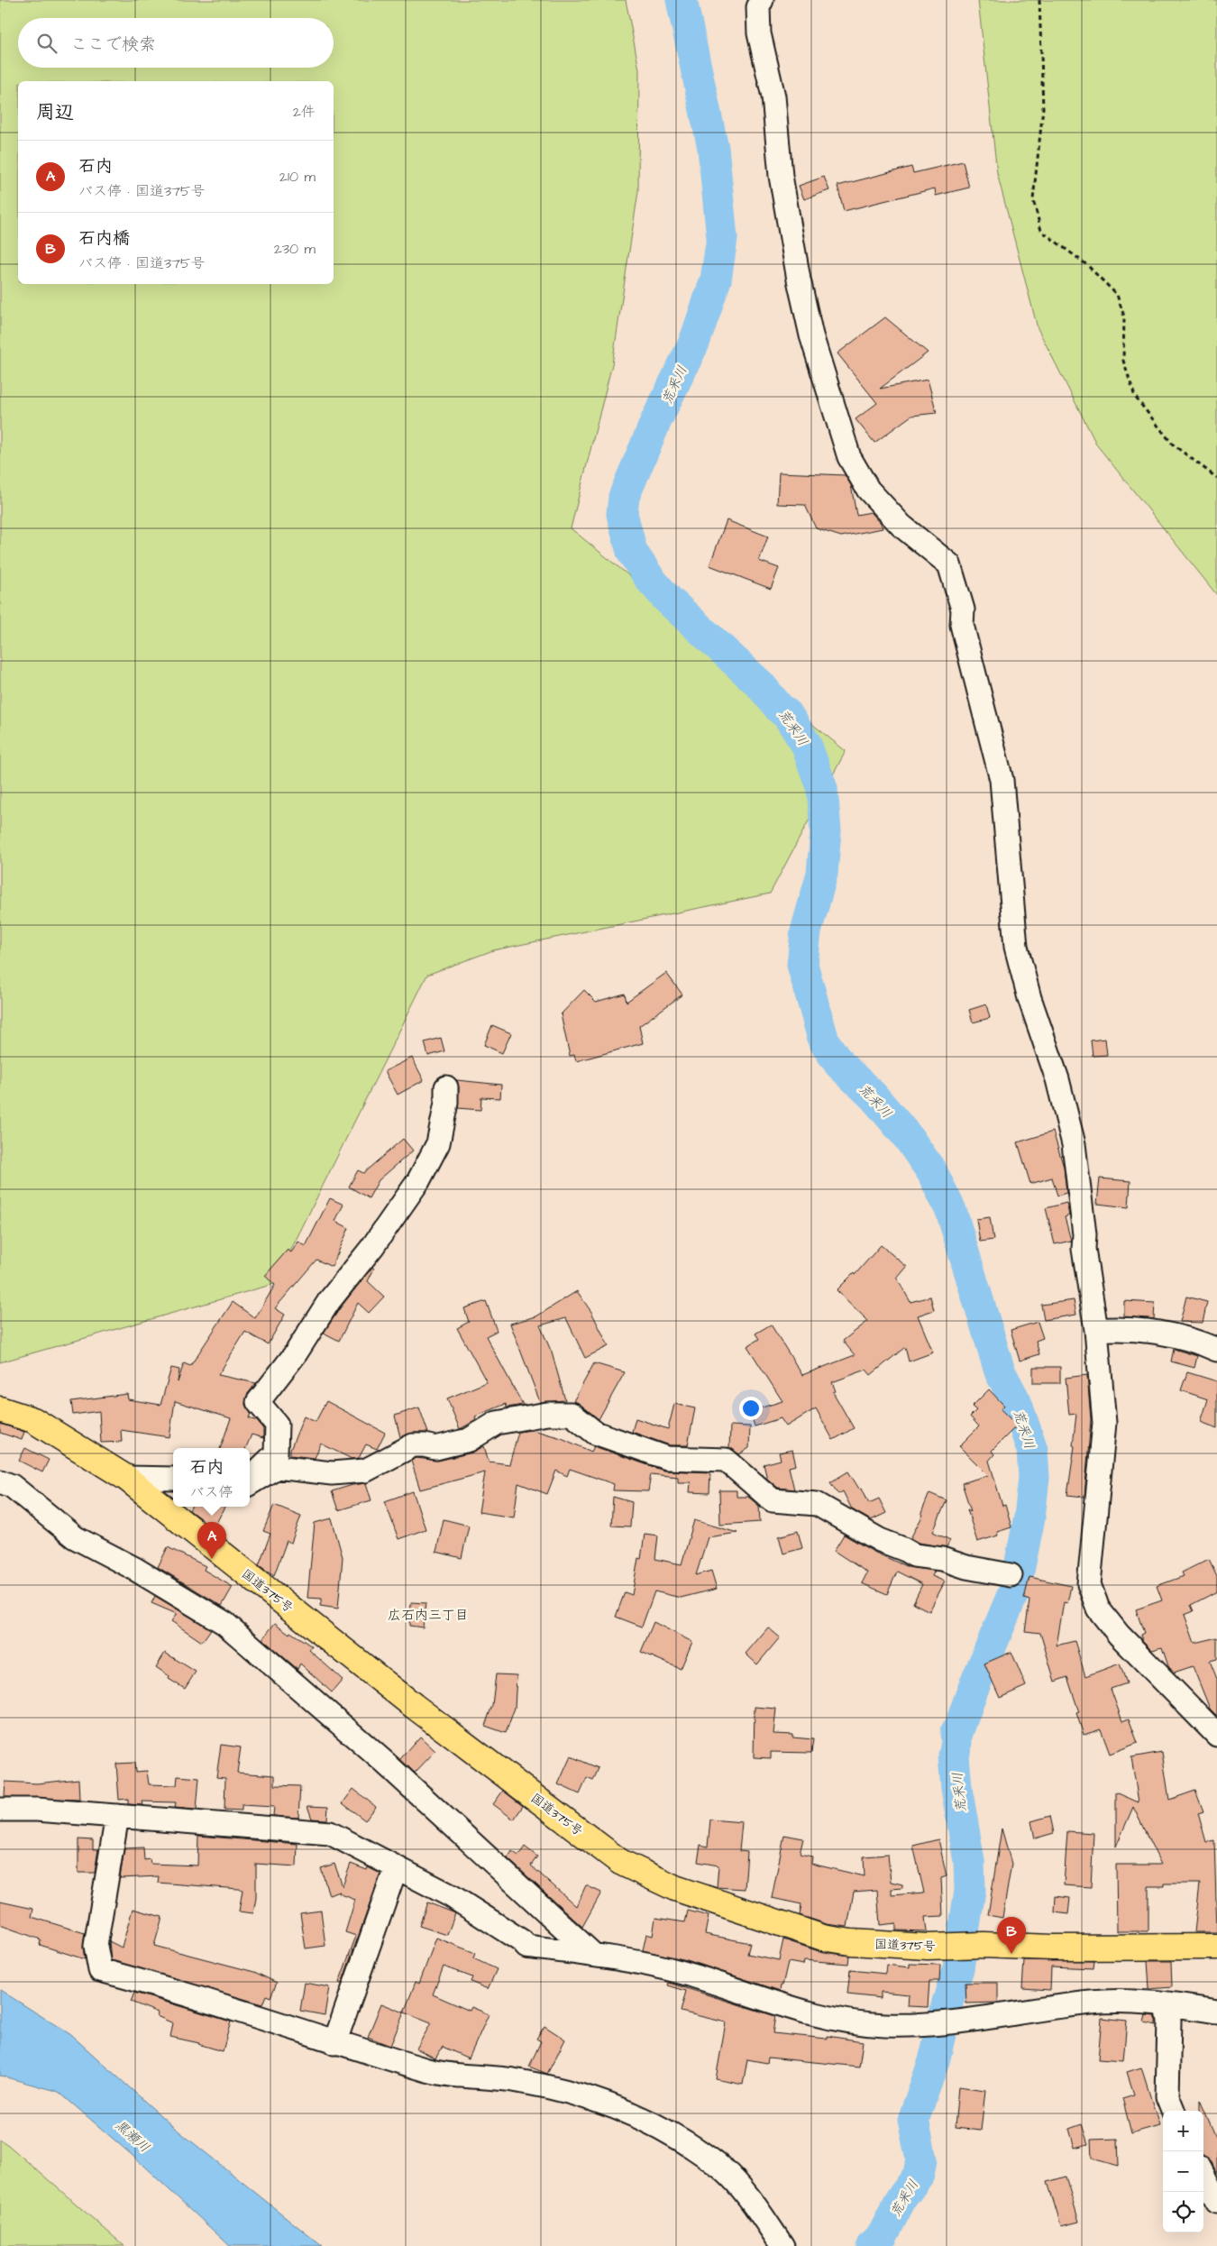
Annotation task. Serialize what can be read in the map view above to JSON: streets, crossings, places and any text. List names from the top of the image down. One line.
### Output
{"streets":{"highway":["国道375号"]},"districts":["広石内三丁目"],"water":["荒釆川","黒瀬川"],"page":{"search":"ここで検索","heading":["周辺","2件"],"list":[{"mark":"A","name":"石内","note":"バス停 · 国道375号","value":"210 m"},{"mark":"B","name":"石内橋","note":"バス停 · 国道375号","value":"230 m"}],"popup":["石内","バス停"],"pins":["A","B"],"map_buttons":["+","−"]}}
